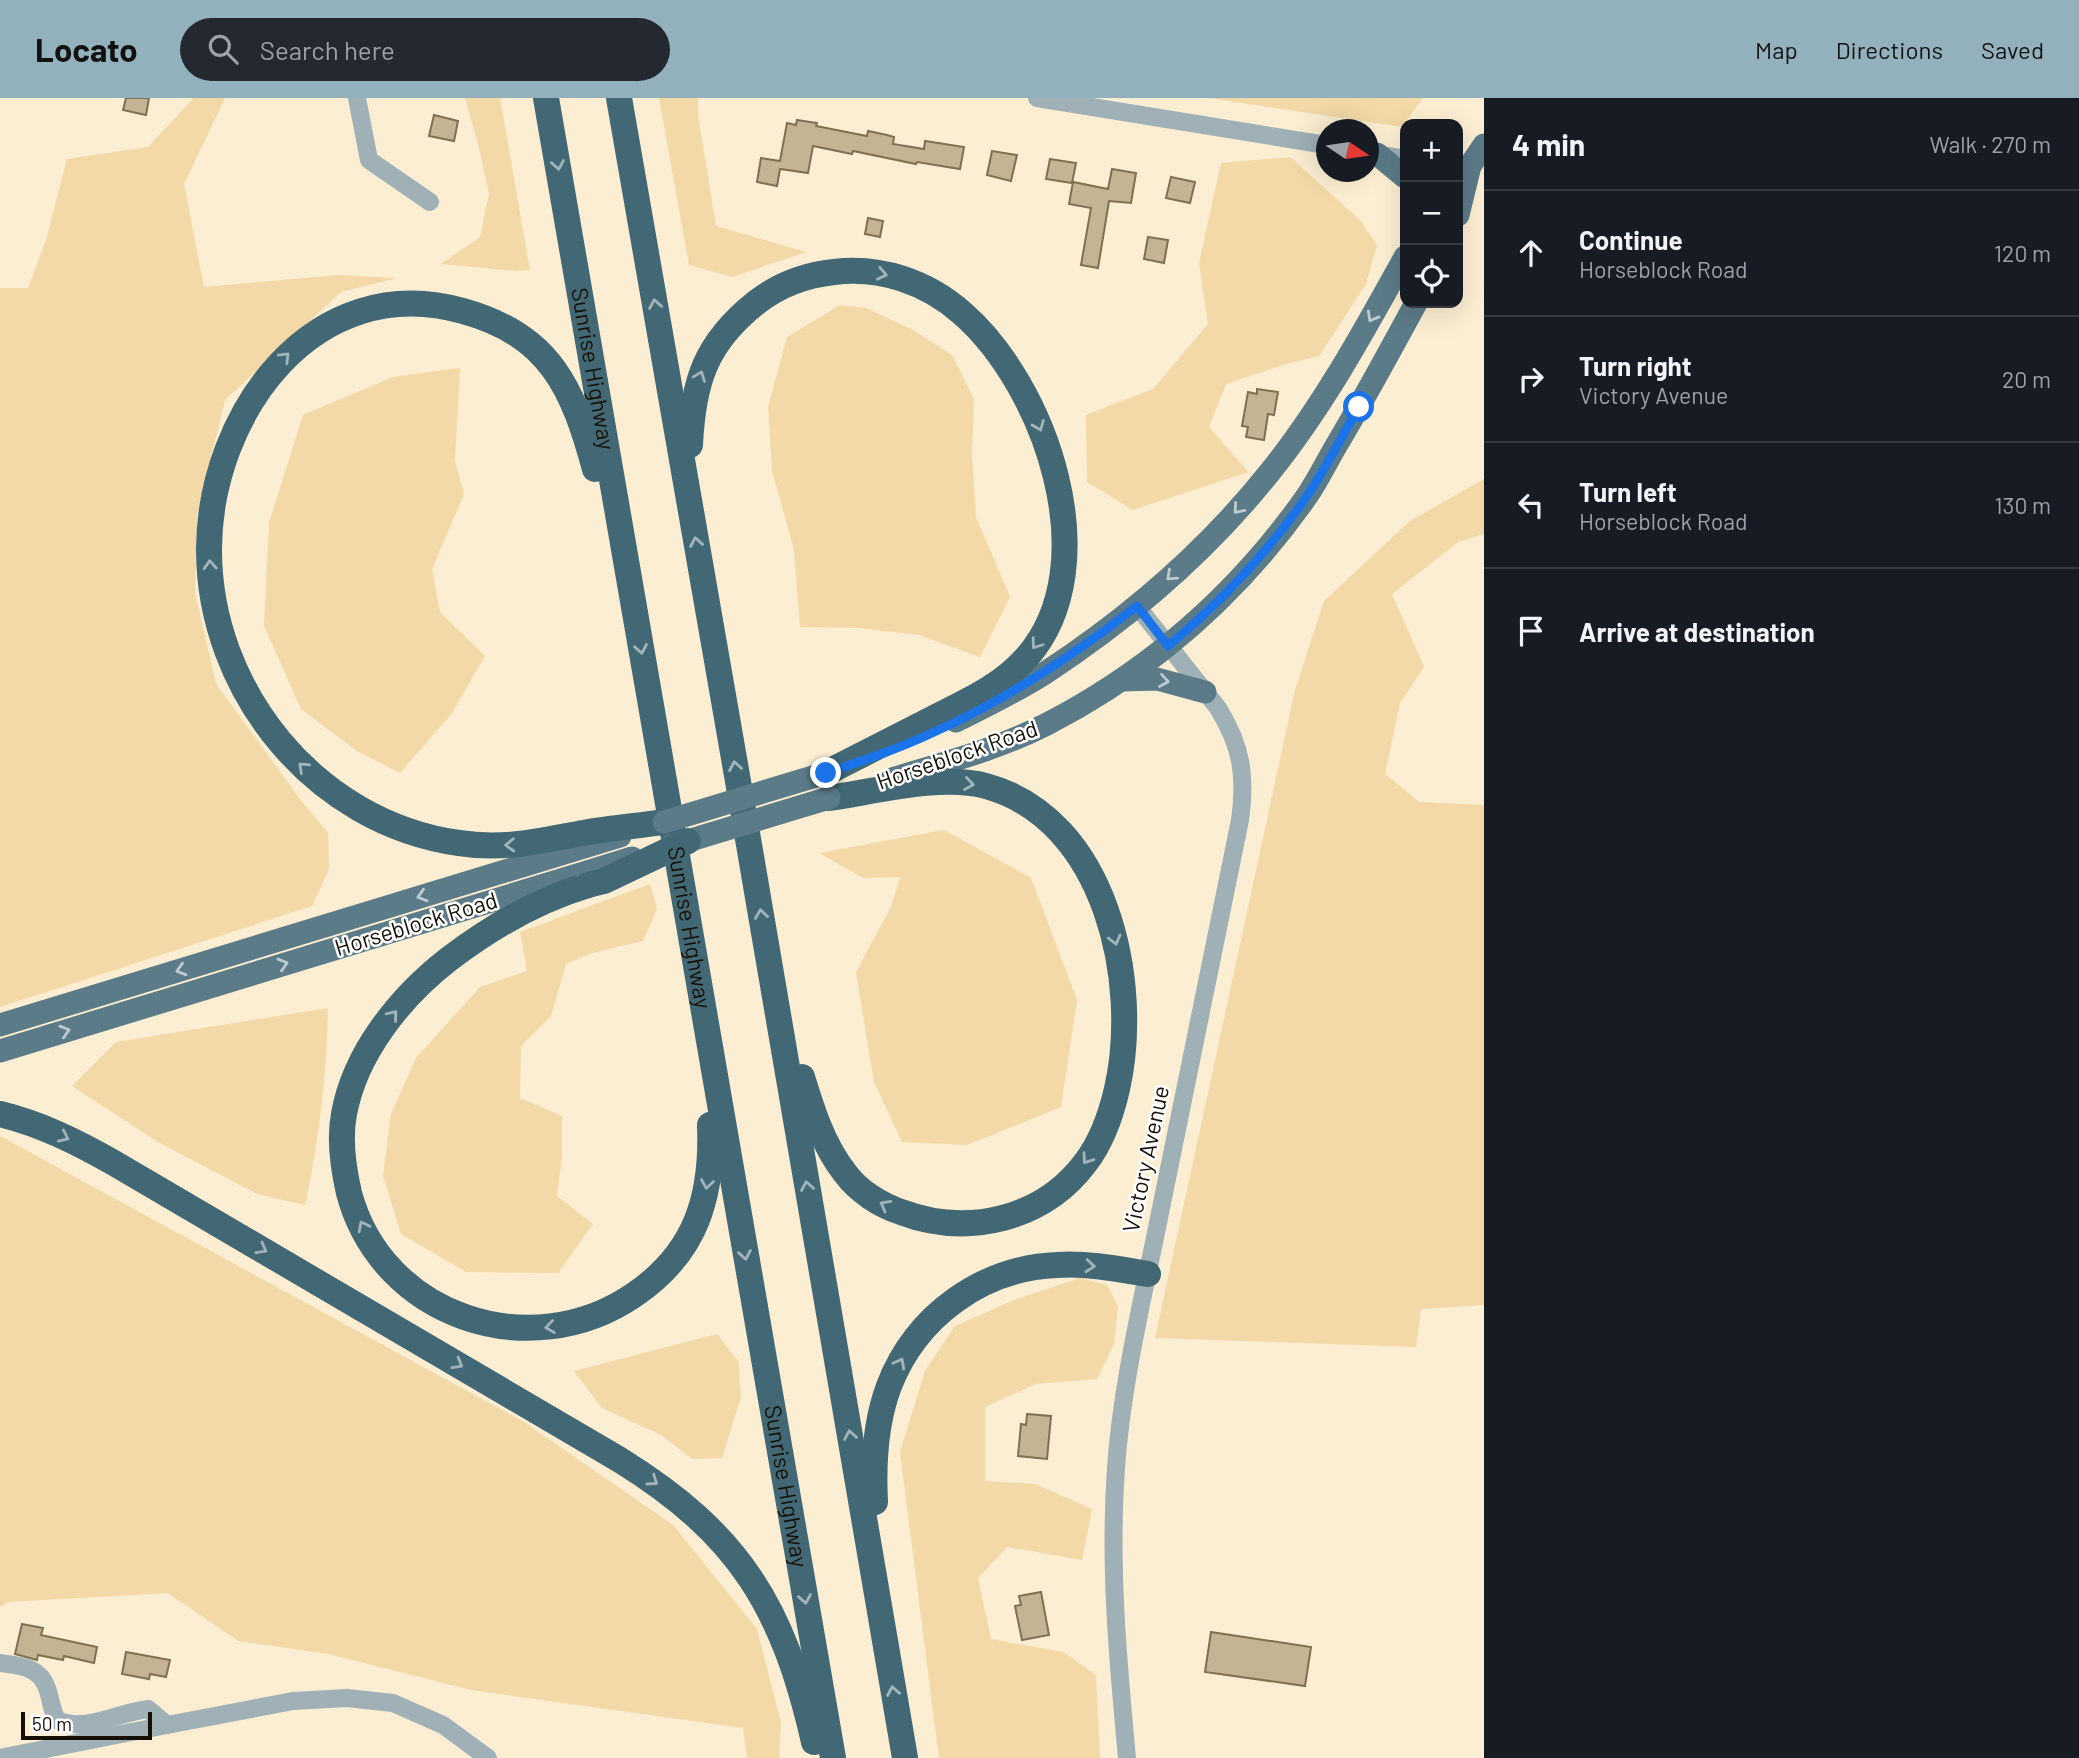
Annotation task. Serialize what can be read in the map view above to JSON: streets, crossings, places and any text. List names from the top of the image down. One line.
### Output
{"streets":{"highway":["Sunrise Highway"],"main road":["Horseblock Road"],"street":["Victory Avenue"]},"crossings":[["Horseblock Road","Victory Avenue"]],"scale_bar":"50 m","north":"right","page":{"header":"Locato","search":"Search here","nav":["Map","Directions","Saved"],"heading":["4 min","Walk · 270 m"],"map_buttons":["+","−"],"list":[["Continue","Horseblock Road","120 m"],["Turn right","Victory Avenue","20 m"],["Turn left","Horseblock Road","130 m"],"Arrive at destination"],"scale":"50 m"}}
